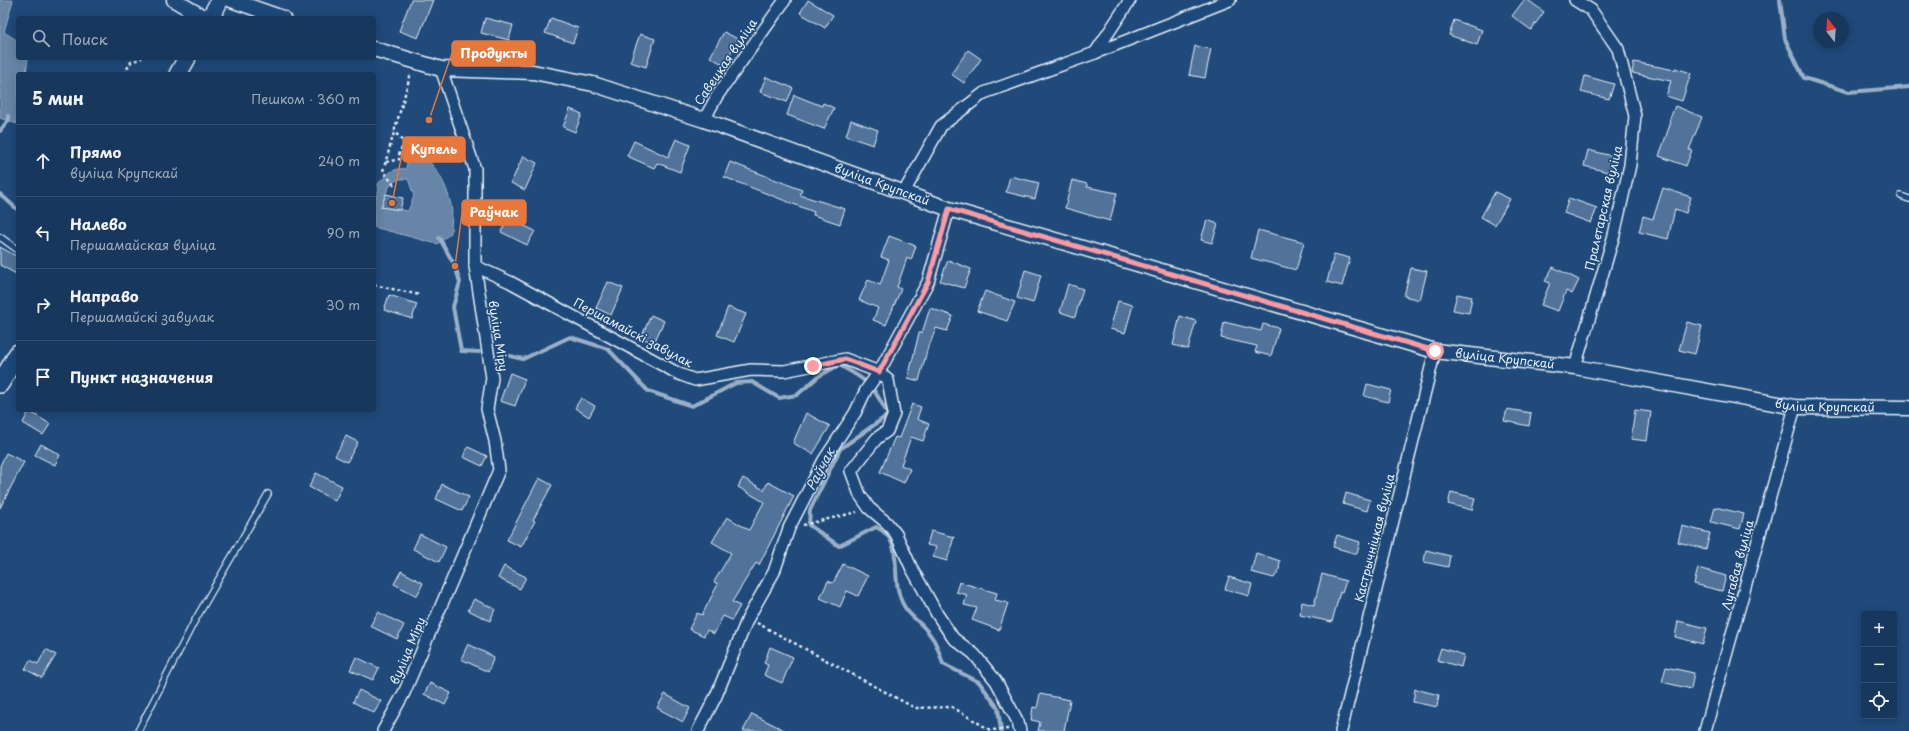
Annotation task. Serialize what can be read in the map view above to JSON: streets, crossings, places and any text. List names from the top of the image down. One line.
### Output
{"streets":{"street":["Савецкая вуліца","вуліца Крупскай","Пралетарская вуліца","Першамайскі завулак","вуліца Міру","Кастрычніцкая вуліца","Лугавая вуліца"]},"crossings":[["Савецкая вуліца","вуліца Крупскай"],["вуліца Крупскай","Пралетарская вуліца"],["вуліца Крупскай","вуліца Міру"],["вуліца Крупскай","Кастрычніцкая вуліца"],["вуліца Крупскай","Лугавая вуліца"],["Першамайскі завулак","вуліца Міру"]],"water":["Раўчак"],"places":["Продукты","Купель","Раўчак"],"north":"top","page":{"search":"Поиск","heading":["5 мин","Пешком · 360 m"],"list":[["Прямо","вуліца Крупскай","240 m"],["Налево","Першамайская вуліца","90 m"],["Направо","Першамайскі завулак","30 m"],"Пункт назначения"],"map_buttons":["+","−"]}}
